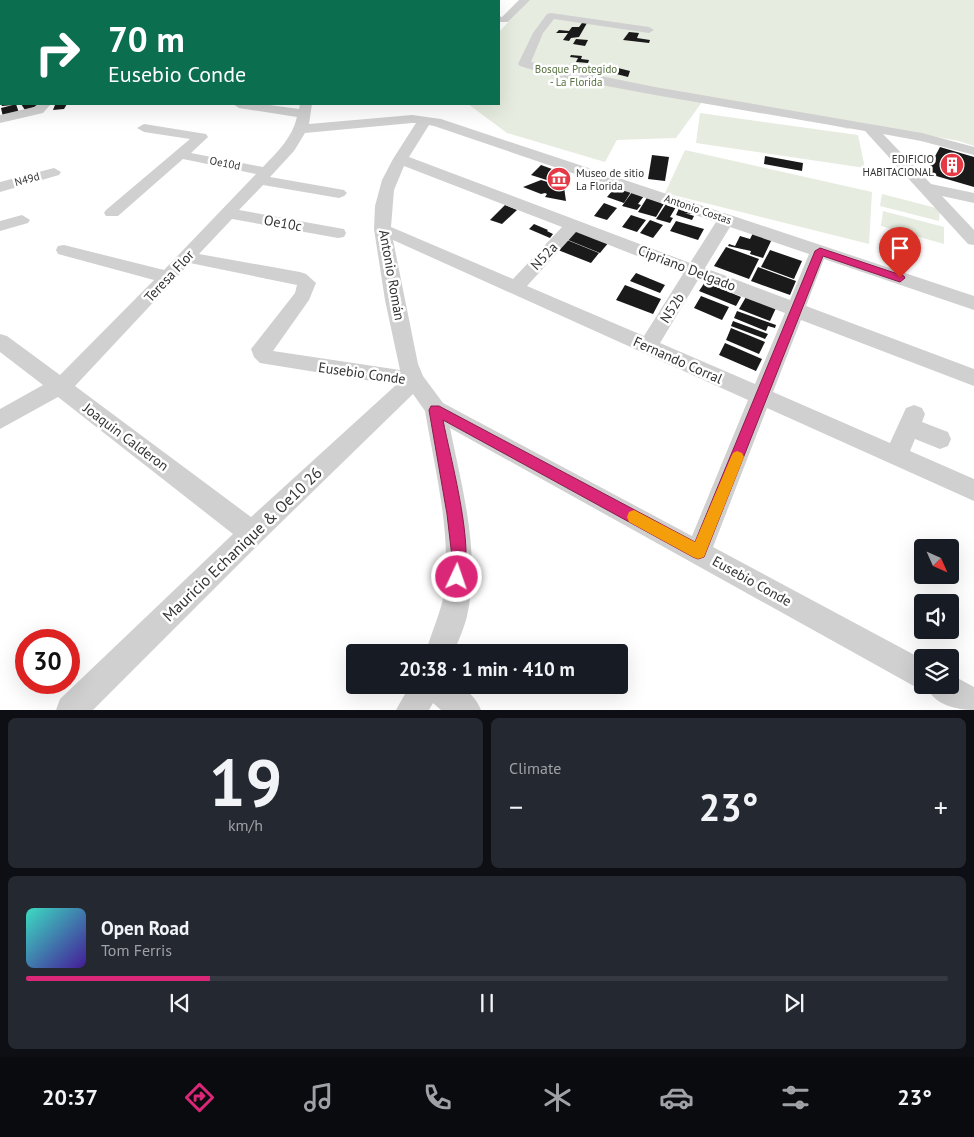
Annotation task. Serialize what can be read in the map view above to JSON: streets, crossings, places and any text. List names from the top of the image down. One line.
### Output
{"streets":{"street":["Oe10d","N49d","Antonio Costas","Oe10c","N52a","Cipriano Delgado","Antonio Román","Teresa Flor","N52b","Fernando Corral","Eusebio Conde","Joaquin Calderon","Mauricio Echanique & Oe10 26"]},"crossings":[["Oe10d","Teresa Flor"],["Antonio Costas","Antonio Román"],["Antonio Costas","Teresa Flor"],["Antonio Costas","N52b"],["Oe10c","Teresa Flor"],["N52a","Cipriano Delgado"],["N52a","Fernando Corral"],["Cipriano Delgado","Antonio Román"],["Cipriano Delgado","N52b"],["Antonio Román","Fernando Corral"],["Antonio Román","Eusebio Conde"],["Antonio Román","Mauricio Echanique & Oe10 26"],["Teresa Flor","Eusebio Conde"],["Teresa Flor","Joaquin Calderon"],["N52b","Fernando Corral"],["Eusebio Conde","Mauricio Echanique & Oe10 26"],["Joaquin Calderon","Mauricio Echanique & Oe10 26"]],"parks":["Bosque Protegido - La Florida"],"places":{"building":["EDIFICIO HABITACIONAL"],"museum":["Museo de sitio La Florida"]},"north":"bottom right","page":{"turn":["70 m","Eusebio Conde"],"limit":"30","trip":"20:38 · 1 min · 410 m","tile":[["19","km/h"],"Climate"],"heat":["−","23°","+"],"song":["Open Road","Tom Ferris"],"tabs":["20:37","23°"]}}
